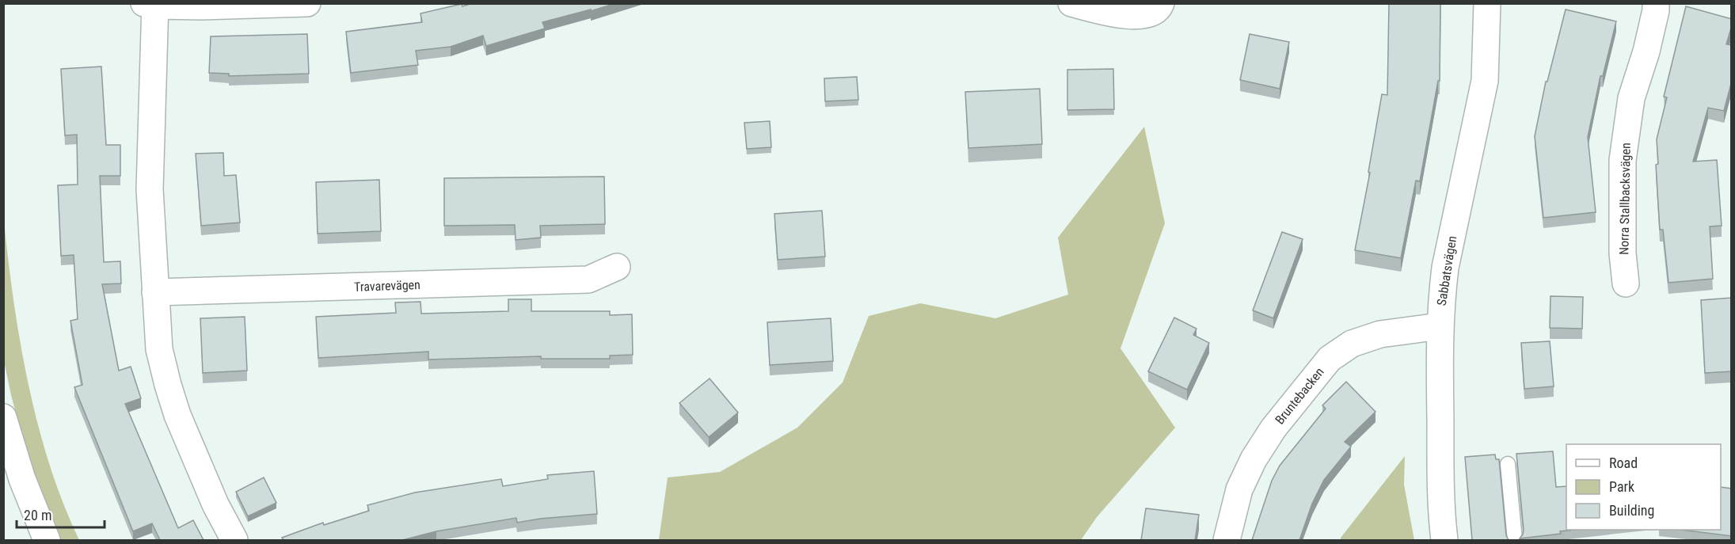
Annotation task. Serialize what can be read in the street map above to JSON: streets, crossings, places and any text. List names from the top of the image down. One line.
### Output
{"streets":{"street":["Norra Stallbacksvägen","Sabbatsvägen","Travarevägen","Bruntebacken"]},"crossings":[["Sabbatsvägen","Bruntebacken"]],"legend":["Road","Park","Building"],"scale_bar":"20 m"}
